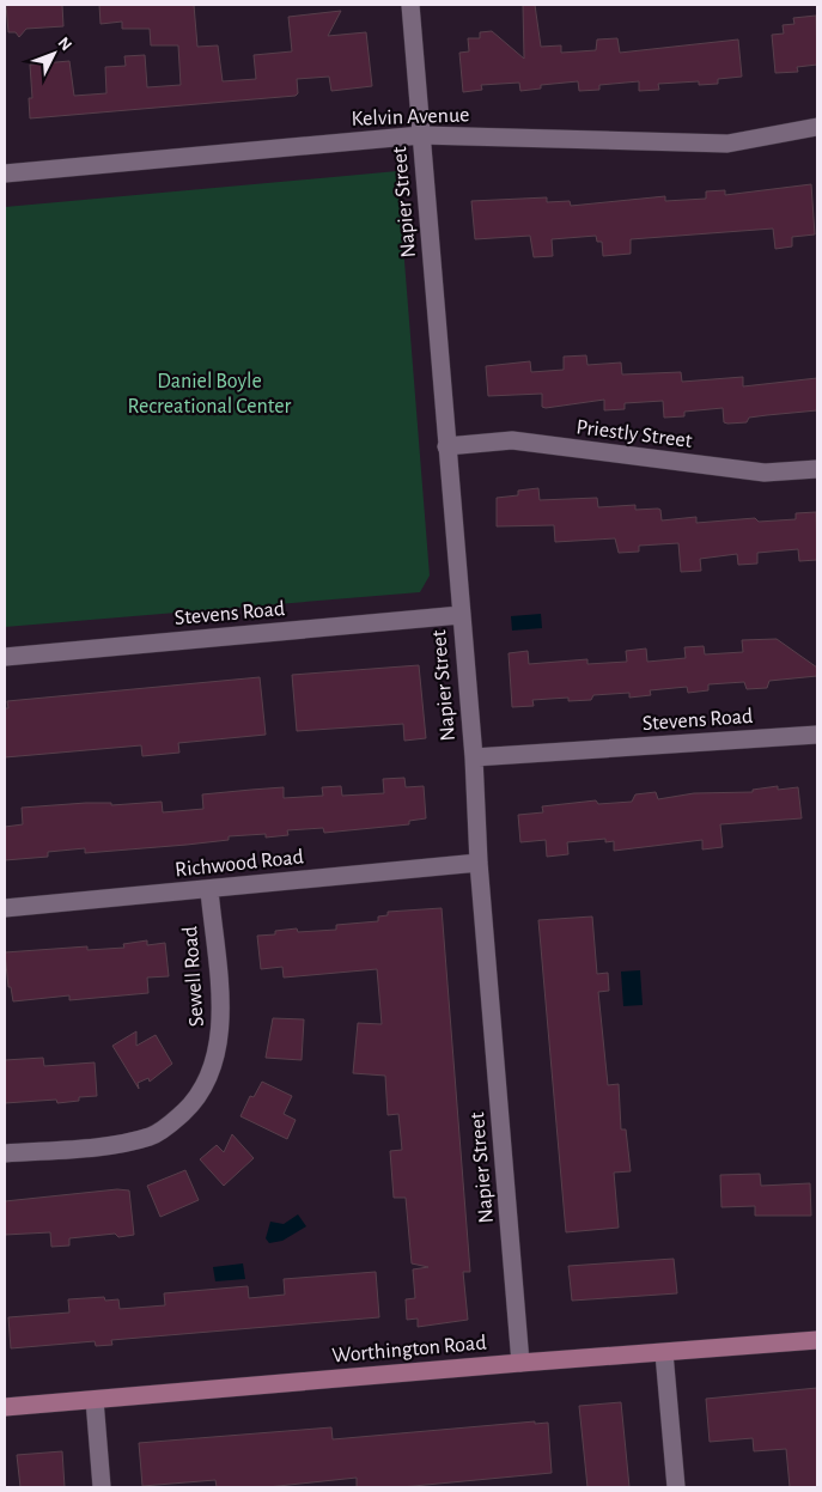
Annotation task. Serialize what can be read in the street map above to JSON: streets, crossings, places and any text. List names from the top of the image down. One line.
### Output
{"streets":{"street":["Kelvin Avenue","Napier Street","Priestly Street","Stevens Road","Richwood Road","Sewell Road","Worthington Road"]},"crossings":[["Kelvin Avenue","Napier Street"],["Napier Street","Priestly Street"],["Napier Street","Stevens Road"],["Napier Street","Richwood Road"],["Napier Street","Worthington Road"],["Richwood Road","Sewell Road"]],"parks":["Daniel Boyle Recreational Center"],"north":"top right"}
